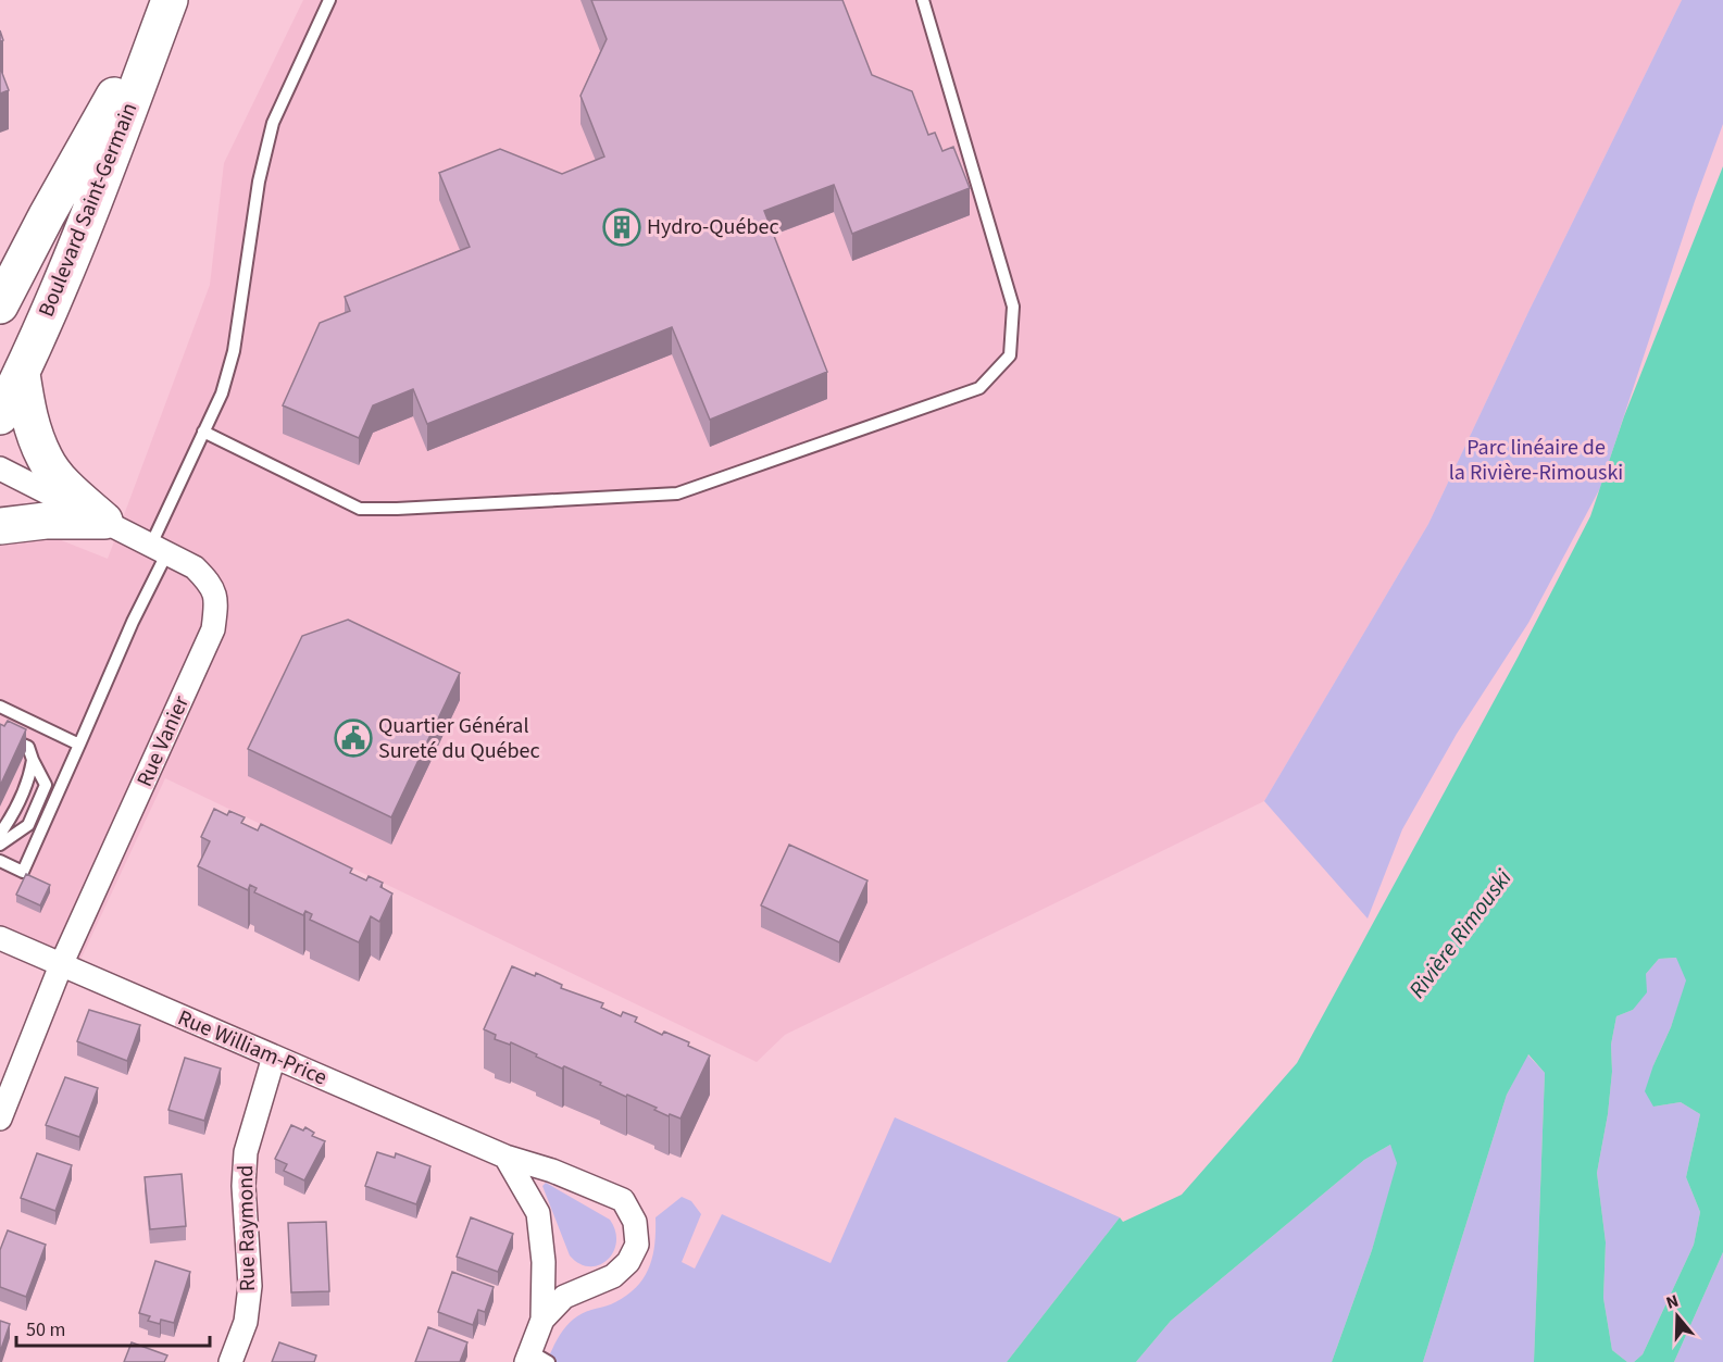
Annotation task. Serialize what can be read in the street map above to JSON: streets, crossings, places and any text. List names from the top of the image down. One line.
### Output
{"streets":{"main road":["Boulevard Saint-Germain"],"street":["Rue Vanier","Rue William-Price","Rue Raymond"]},"crossings":[["Rue Vanier","Rue William-Price"],["Rue William-Price","Rue Raymond"]],"water":["Rivière Rimouski"],"parks":["Parc linéaire de la Rivière-Rimouski"],"places":{"building":["Hydro-Québec"],"public building":["Quartier Général Sureté du Québec"]},"scale_bar":"50 m","north":"top"}
